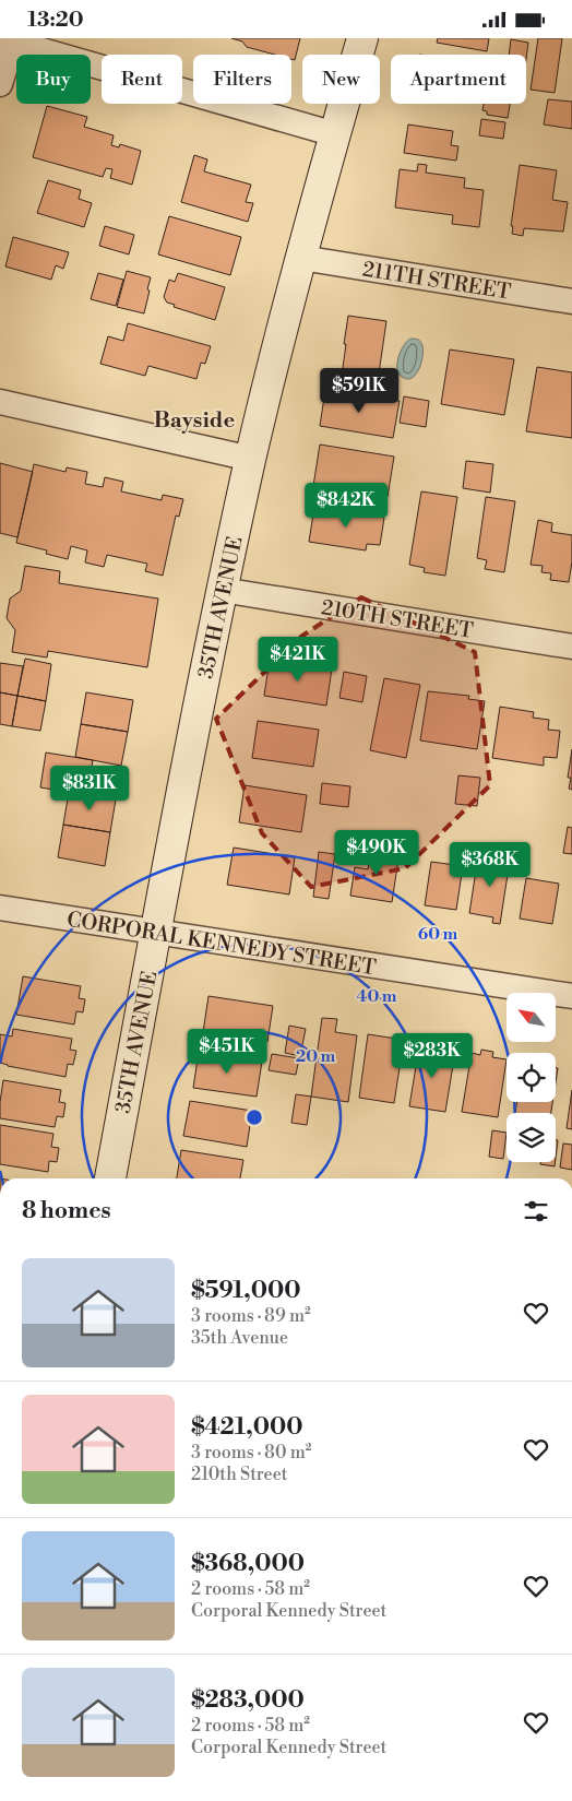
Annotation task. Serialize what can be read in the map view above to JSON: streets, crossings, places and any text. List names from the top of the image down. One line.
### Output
{"streets":{"street":["211TH STREET","35TH AVENUE","210TH STREET","CORPORAL KENNEDY STREET"]},"crossings":[["211TH STREET","35TH AVENUE"],["35TH AVENUE","210TH STREET"],["35TH AVENUE","CORPORAL KENNEDY STREET"]],"districts":["Bayside"],"north":"top left","page":{"status":"13:20","chip":["Buy","Rent","Filters","New","Apartment"],"price":["$591K","$842K","$421K","$831K","$490K","$368K","$451K","$283K"],"heading":"8 homes","list":[{"name":"$591,000","note":"3 rooms · 89 m² · 35th Avenue"},{"name":"$421,000","note":"3 rooms · 80 m² · 210th Street"},{"name":"$368,000","note":"2 rooms · 58 m² · Corporal Kennedy Street"},{"name":"$283,000","note":"2 rooms · 58 m² · Corporal Kennedy Street"}]},"rings":["60 m","40 m","20 m"]}
